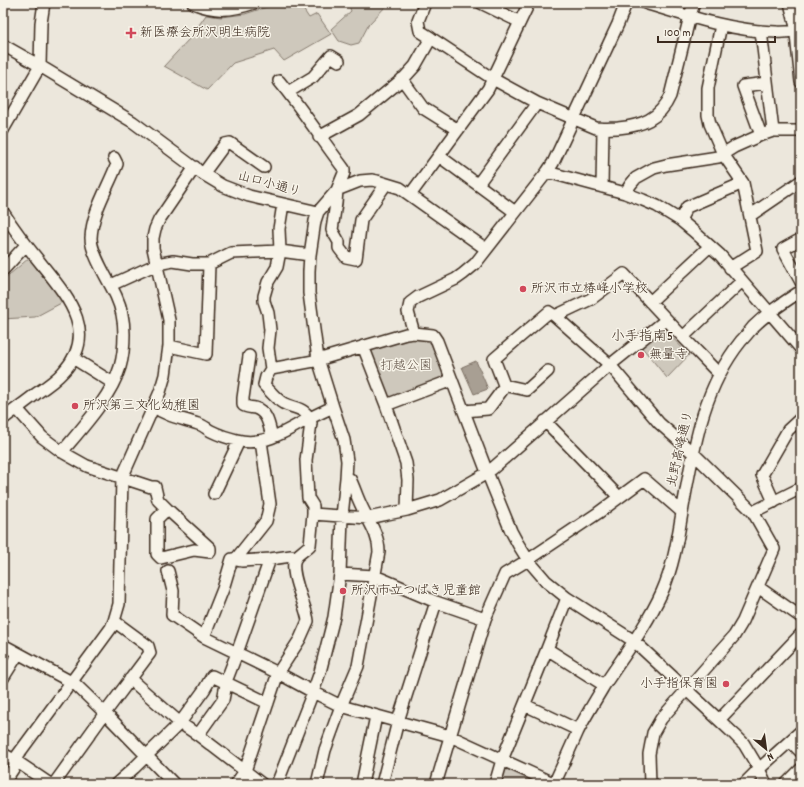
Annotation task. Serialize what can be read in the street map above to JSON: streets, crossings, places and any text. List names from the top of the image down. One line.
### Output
{"streets":{"street":["山口小通り","北野高峰通り"]},"districts":["小手指南5"],"parks":["打越公園"],"places":{"health":["新医療会所沢明生病院"],"other":["所沢市立椿峰小学校","無量寺","所沢第三文化幼稚園","所沢市立つばき児童館","小手指保育園"]},"scale_bar":"100 m","north":"bottom right"}
